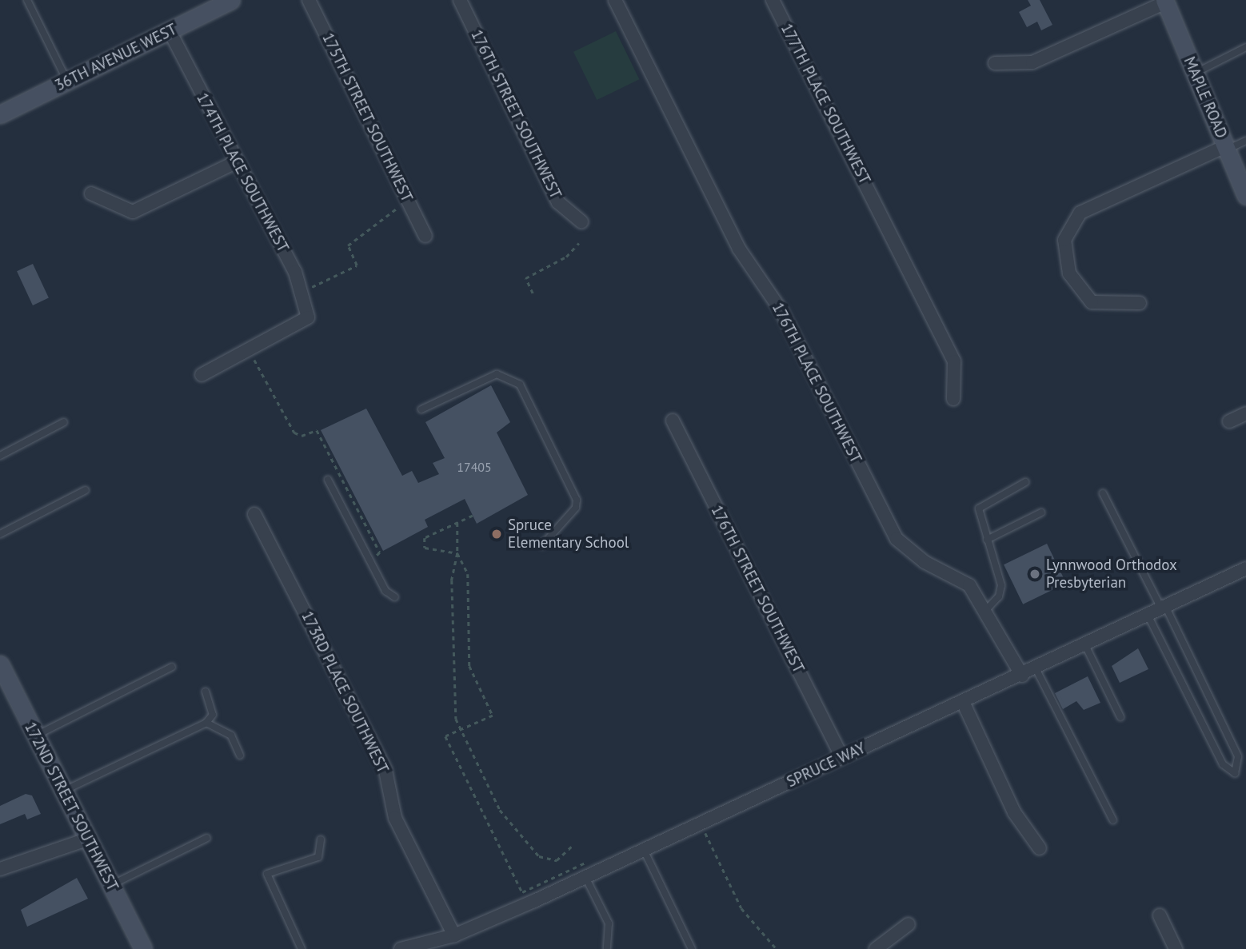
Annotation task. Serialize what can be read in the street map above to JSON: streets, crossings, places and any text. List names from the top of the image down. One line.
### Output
{"streets":{"street":["36TH AVENUE WEST","MAPLE ROAD","177TH PLACE SOUTHWEST","176TH STREET SOUTHWEST","175TH STREET SOUTHWEST","174TH PLACE SOUTHWEST","176TH PLACE SOUTHWEST","173RD PLACE SOUTHWEST","SPRUCE WAY","172ND STREET SOUTHWEST"]},"crossings":[["36TH AVENUE WEST","174TH PLACE SOUTHWEST"],["176TH STREET SOUTHWEST","SPRUCE WAY"],["176TH PLACE SOUTHWEST","SPRUCE WAY"],["173RD PLACE SOUTHWEST","SPRUCE WAY"]],"places":["Spruce Elementary School","Lynnwood Orthodox Presbyterian"],"house_numbers":["17405"]}
